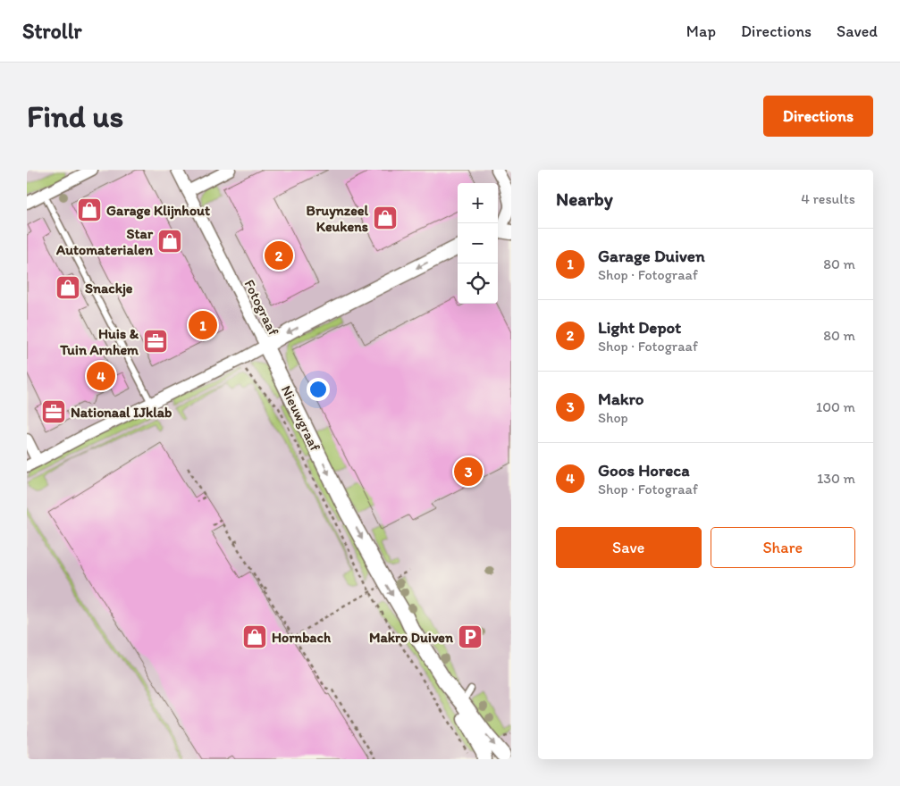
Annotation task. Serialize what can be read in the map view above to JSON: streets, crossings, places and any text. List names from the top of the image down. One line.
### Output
{"streets":{"street":["Fotograaf","Nieuwgraaf"]},"crossings":[["Fotograaf","Nieuwgraaf"]],"one_way":["Nieuwgraaf"],"places":{"shop":["Garage Klijnhout","Bruynzeel Keukens","Star Automaterialen","Snackje","Hornbach"],"office":["Huis & Tuin Arnhem","Nationaal IJklab"],"parking":["Makro Duiven"]},"page":{"header":"Strollr","nav":["Map","Directions","Saved"],"buttons":["Directions",["Save","Share"]],"title":"Find us","heading":["Nearby","4 results"],"map_buttons":["+","−"],"list":[{"mark":"1","name":"Garage Duiven","note":"Shop · Fotograaf","value":"80 m"},{"mark":"2","name":"Light Depot","note":"Shop · Fotograaf","value":"80 m"},{"mark":"3","name":"Makro","note":"Shop","value":"100 m"},{"mark":"4","name":"Goos Horeca","note":"Shop · Fotograaf","value":"130 m"}],"pins":["2","1","4","3"]}}
